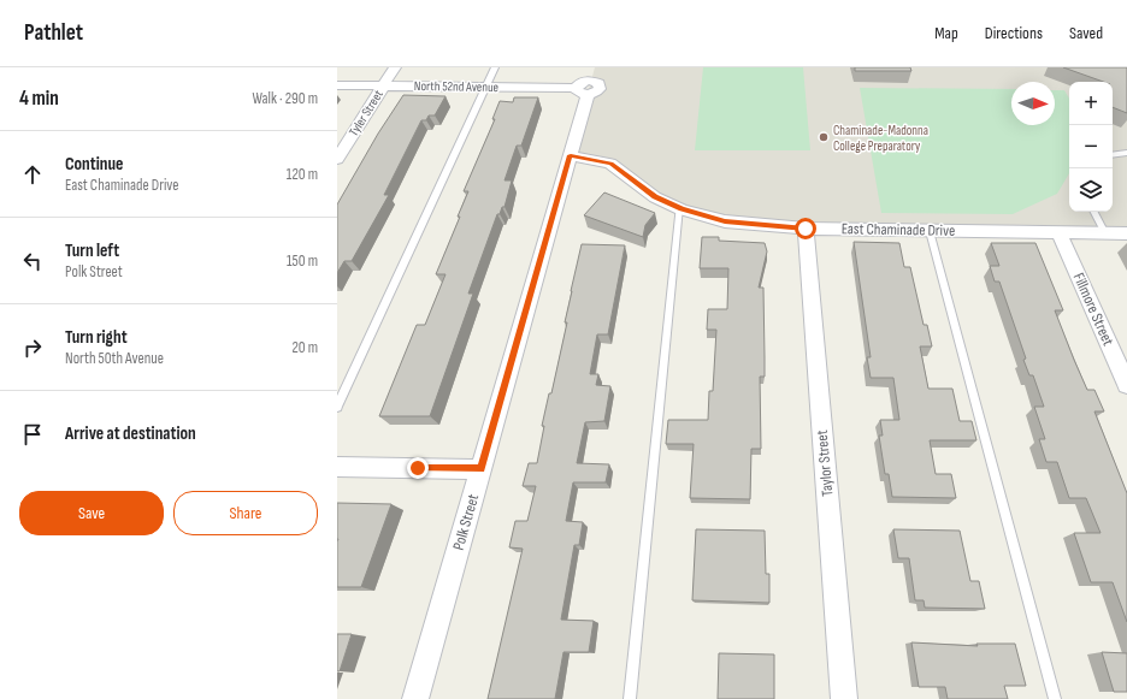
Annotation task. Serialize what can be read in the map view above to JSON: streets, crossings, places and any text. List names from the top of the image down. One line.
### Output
{"streets":{"street":["North 52nd Avenue","Tyler Street","East Chaminade Drive","Fillmore Street","Taylor Street","Polk Street"]},"crossings":[["North 52nd Avenue","Tyler Street"],["North 52nd Avenue","Polk Street"],["East Chaminade Drive","Fillmore Street"],["East Chaminade Drive","Taylor Street"],["East Chaminade Drive","Polk Street"]],"places":["Chaminade-Madonna College Preparatory"],"north":"right","page":{"header":"Pathlet","nav":["Map","Directions","Saved"],"heading":["4 min","Walk · 290 m"],"map_buttons":["+","−"],"list":[["Continue","East Chaminade Drive","120 m"],["Turn left","Polk Street","150 m"],["Turn right","North 50th Avenue","20 m"],"Arrive at destination"],"buttons":["Save","Share"]}}
